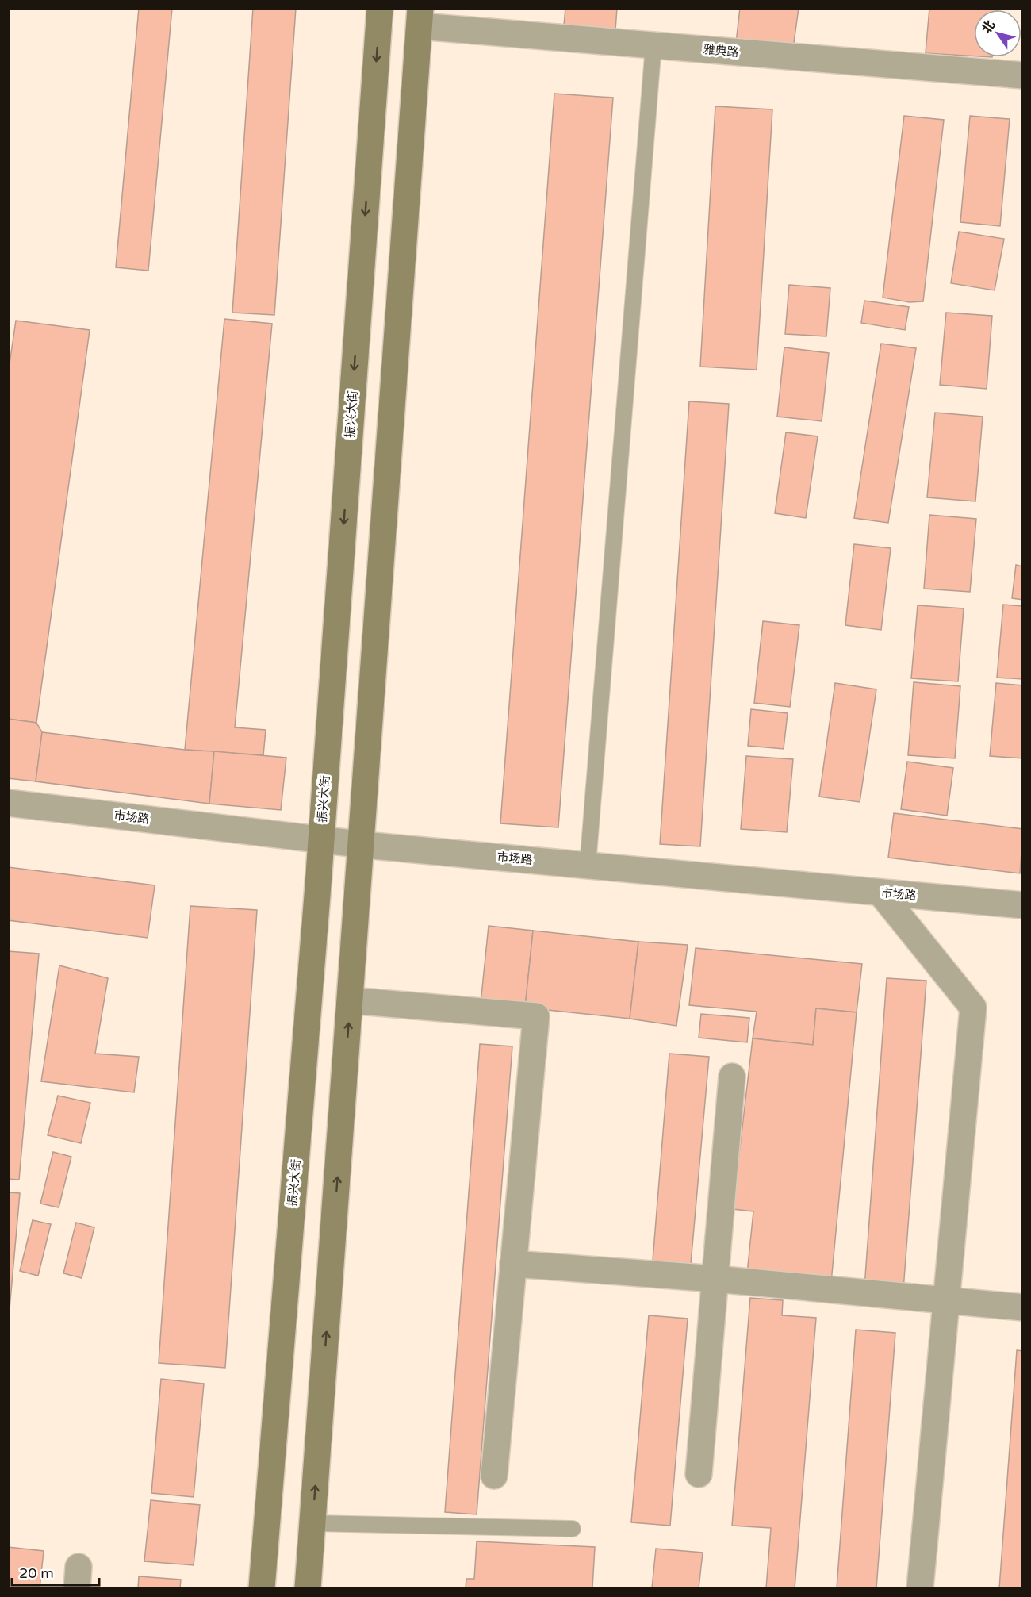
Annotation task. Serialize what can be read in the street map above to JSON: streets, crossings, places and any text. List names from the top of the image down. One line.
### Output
{"streets":{"street":["雅典路","振兴大街","市场路"]},"crossings":[["振兴大街","市场路"]],"scale_bar":"20 m","north":"top left"}
